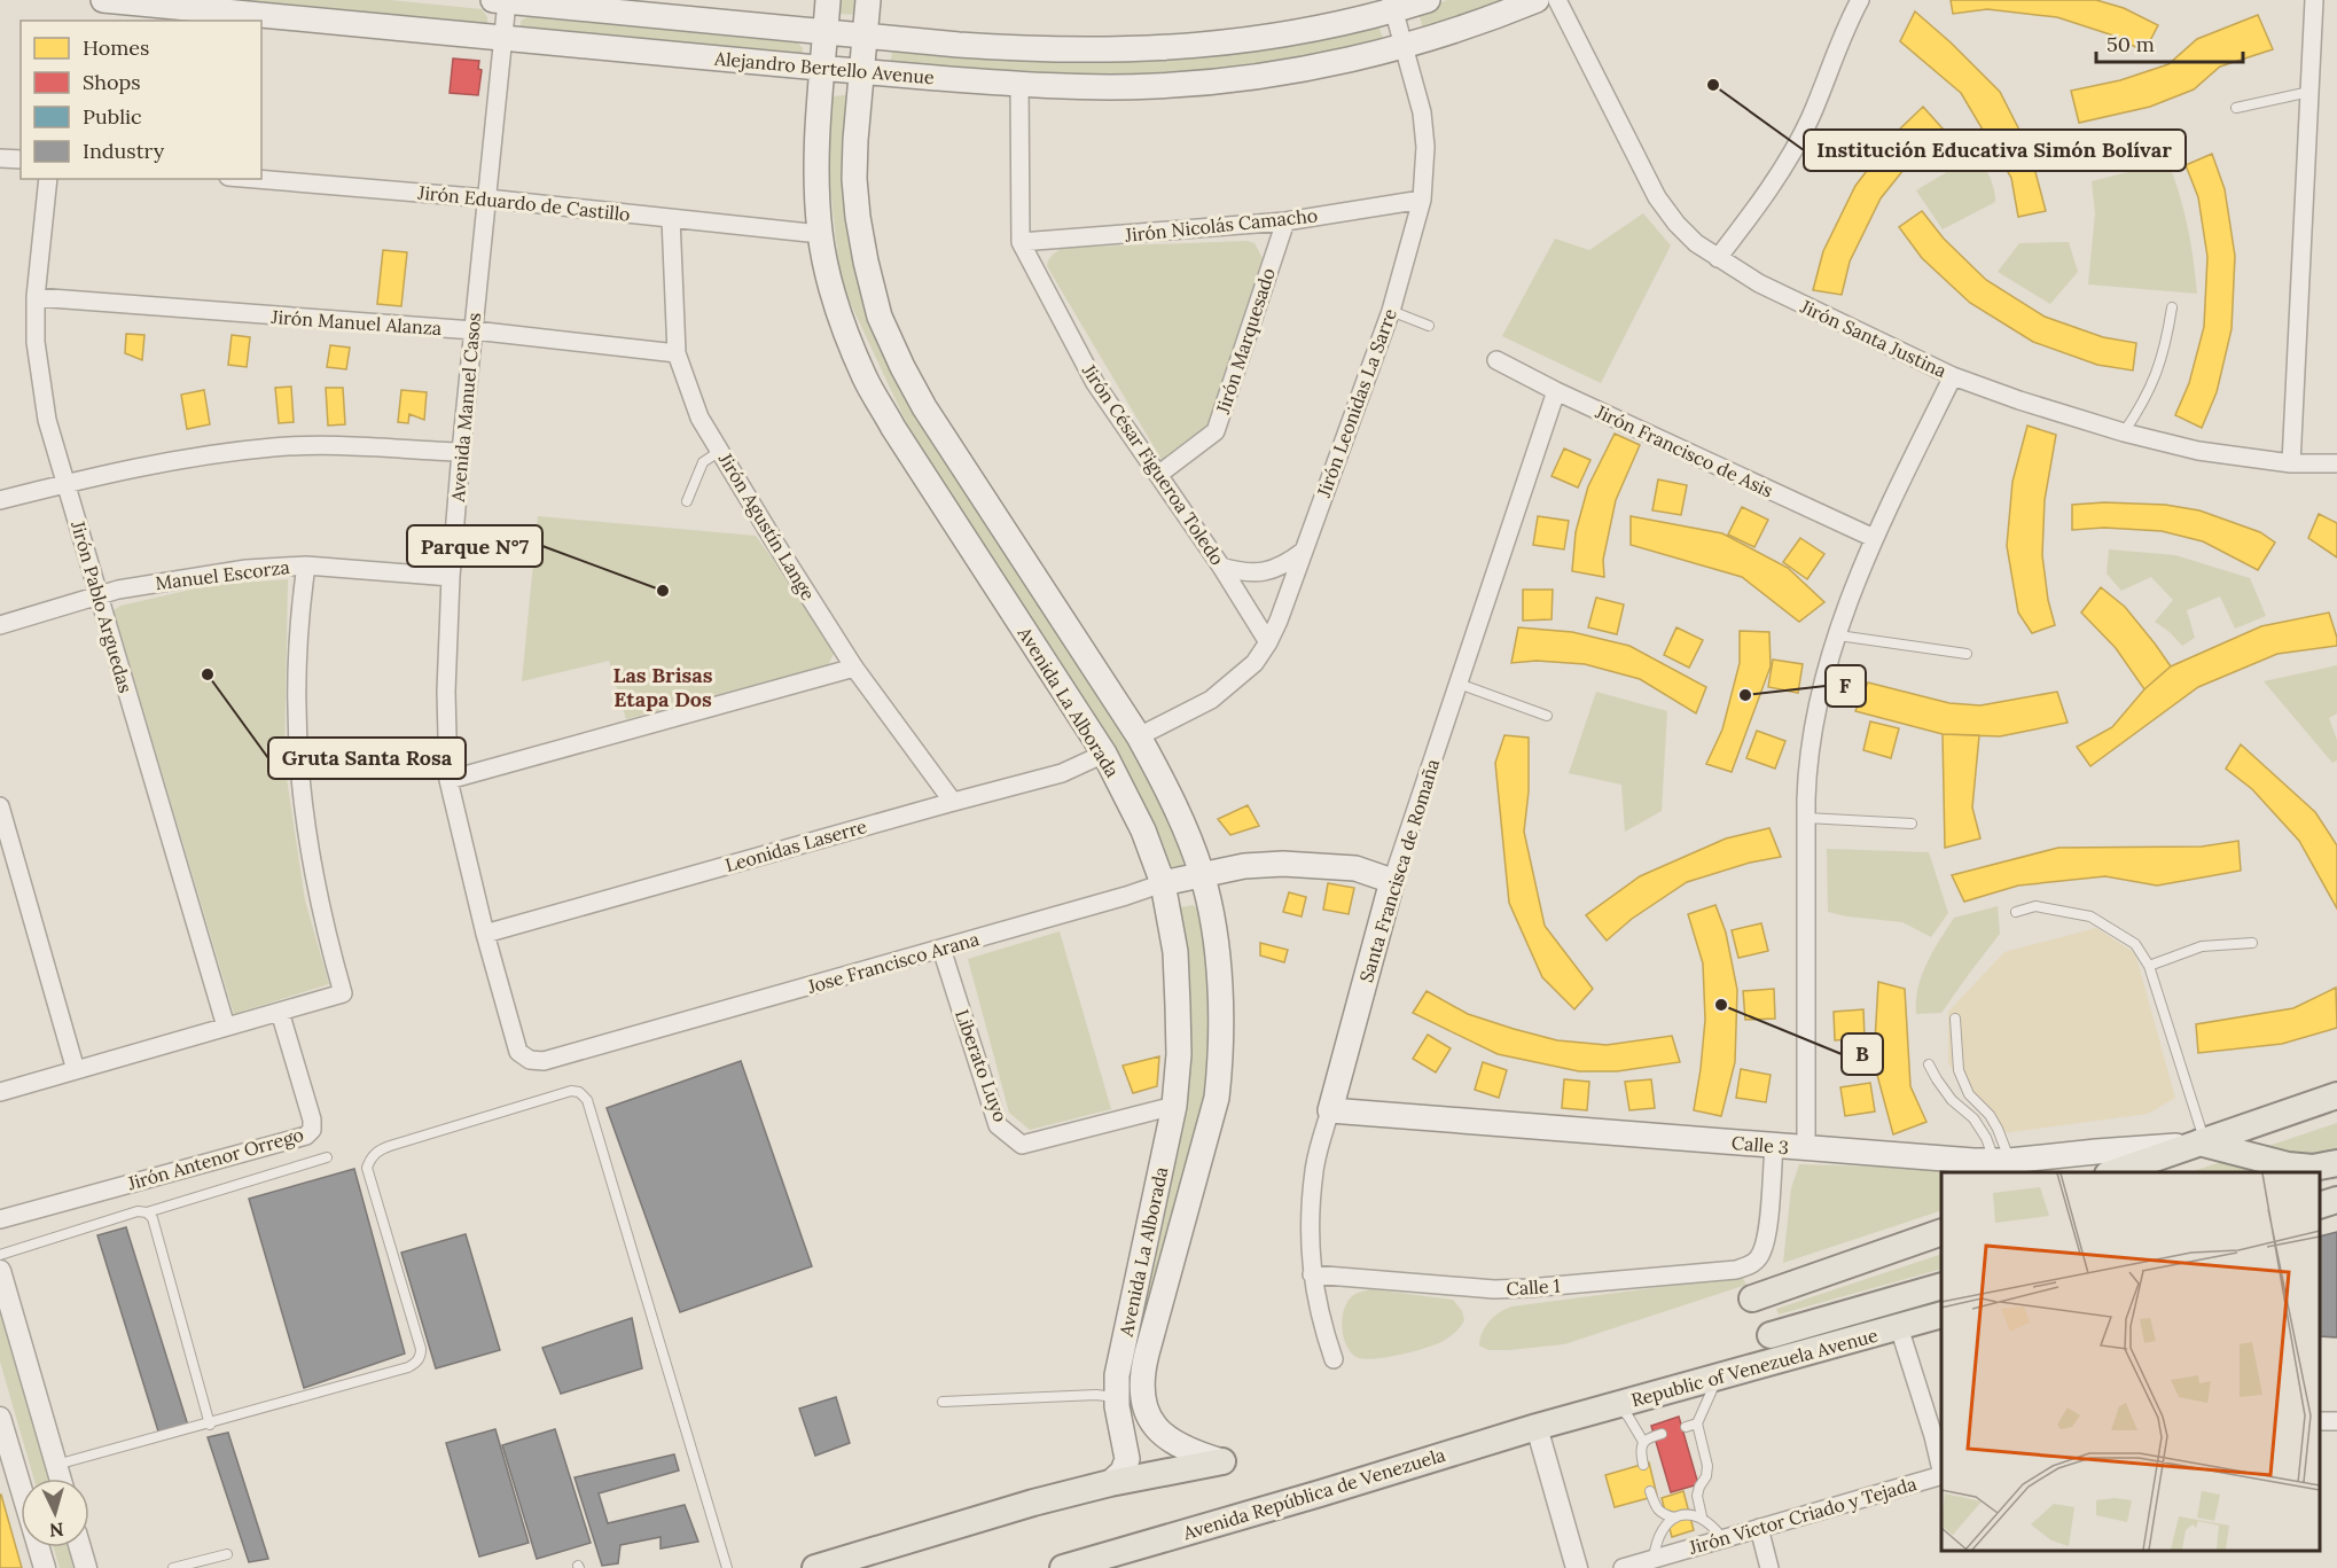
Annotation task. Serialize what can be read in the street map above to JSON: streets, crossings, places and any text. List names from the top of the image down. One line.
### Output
{"streets":{"main road":["Alejandro Bertello Avenue","Avenida La Alborada","Santa Francisca de Romaña","Jose Francisco Arana","Calle 3","Republic of Venezuela Avenue","Avenida República de Venezuela"],"street":["Jirón Eduardo de Castillo","Jirón Nicolás Camacho","Jirón Manuel Alanza","Jirón Santa Justina","Jirón Marquesado","Jirón Leonidas La Sarre","Avenida Manuel Casos","Jirón Francisco de Asis","Jirón César Figueroa Toledo","Jirón Agustín Lange","Manuel Escorza","Jirón Pablo Arguedas","Leonidas Laserre","Liberato Luyo","Jirón Antenor Orrego","Calle 1","Jirón Victor Criado y Tejada"]},"crossings":[["Alejandro Bertello Avenue","Jirón Leonidas La Sarre"],["Alejandro Bertello Avenue","Avenida Manuel Casos"],["Alejandro Bertello Avenue","Jirón César Figueroa Toledo"],["Alejandro Bertello Avenue","Avenida La Alborada"],["Jirón Eduardo de Castillo","Avenida Manuel Casos"],["Jirón Eduardo de Castillo","Jirón Agustín Lange"],["Jirón Eduardo de Castillo","Avenida La Alborada"],["Jirón Nicolás Camacho","Jirón Marquesado"],["Jirón Nicolás Camacho","Jirón Leonidas La Sarre"],["Jirón Nicolás Camacho","Jirón César Figueroa Toledo"],["Jirón Manuel Alanza","Avenida Manuel Casos"],["Jirón Manuel Alanza","Jirón Agustín Lange"],["Jirón Manuel Alanza","Jirón Pablo Arguedas"],["Jirón Marquesado","Jirón César Figueroa Toledo"],["Jirón Leonidas La Sarre","Jirón César Figueroa Toledo"],["Jirón Leonidas La Sarre","Avenida La Alborada"],["Avenida Manuel Casos","Manuel Escorza"],["Avenida Manuel Casos","Leonidas Laserre"],["Avenida Manuel Casos","Jose Francisco Arana"],["Jirón Francisco de Asis","Santa Francisca de Romaña"],["Jirón Agustín Lange","Leonidas Laserre"],["Manuel Escorza","Jirón Pablo Arguedas"],["Avenida La Alborada","Leonidas Laserre"],["Avenida La Alborada","Jose Francisco Arana"],["Avenida La Alborada","Liberato Luyo"],["Leonidas Laserre","Jose Francisco Arana"],["Santa Francisca de Romaña","Jose Francisco Arana"],["Santa Francisca de Romaña","Calle 3"],["Santa Francisca de Romaña","Calle 1"],["Jose Francisco Arana","Liberato Luyo"],["Calle 3","Calle 1"],["Republic of Venezuela Avenue","Avenida República de Venezuela"]],"districts":["Las Brisas Etapa Dos"],"places":["Institución Educativa Simón Bolívar","Parque N°7","Gruta Santa Rosa","F","B"],"legend":["Homes","Shops","Public","Industry"],"scale_bar":"50 m","north":"bottom"}
